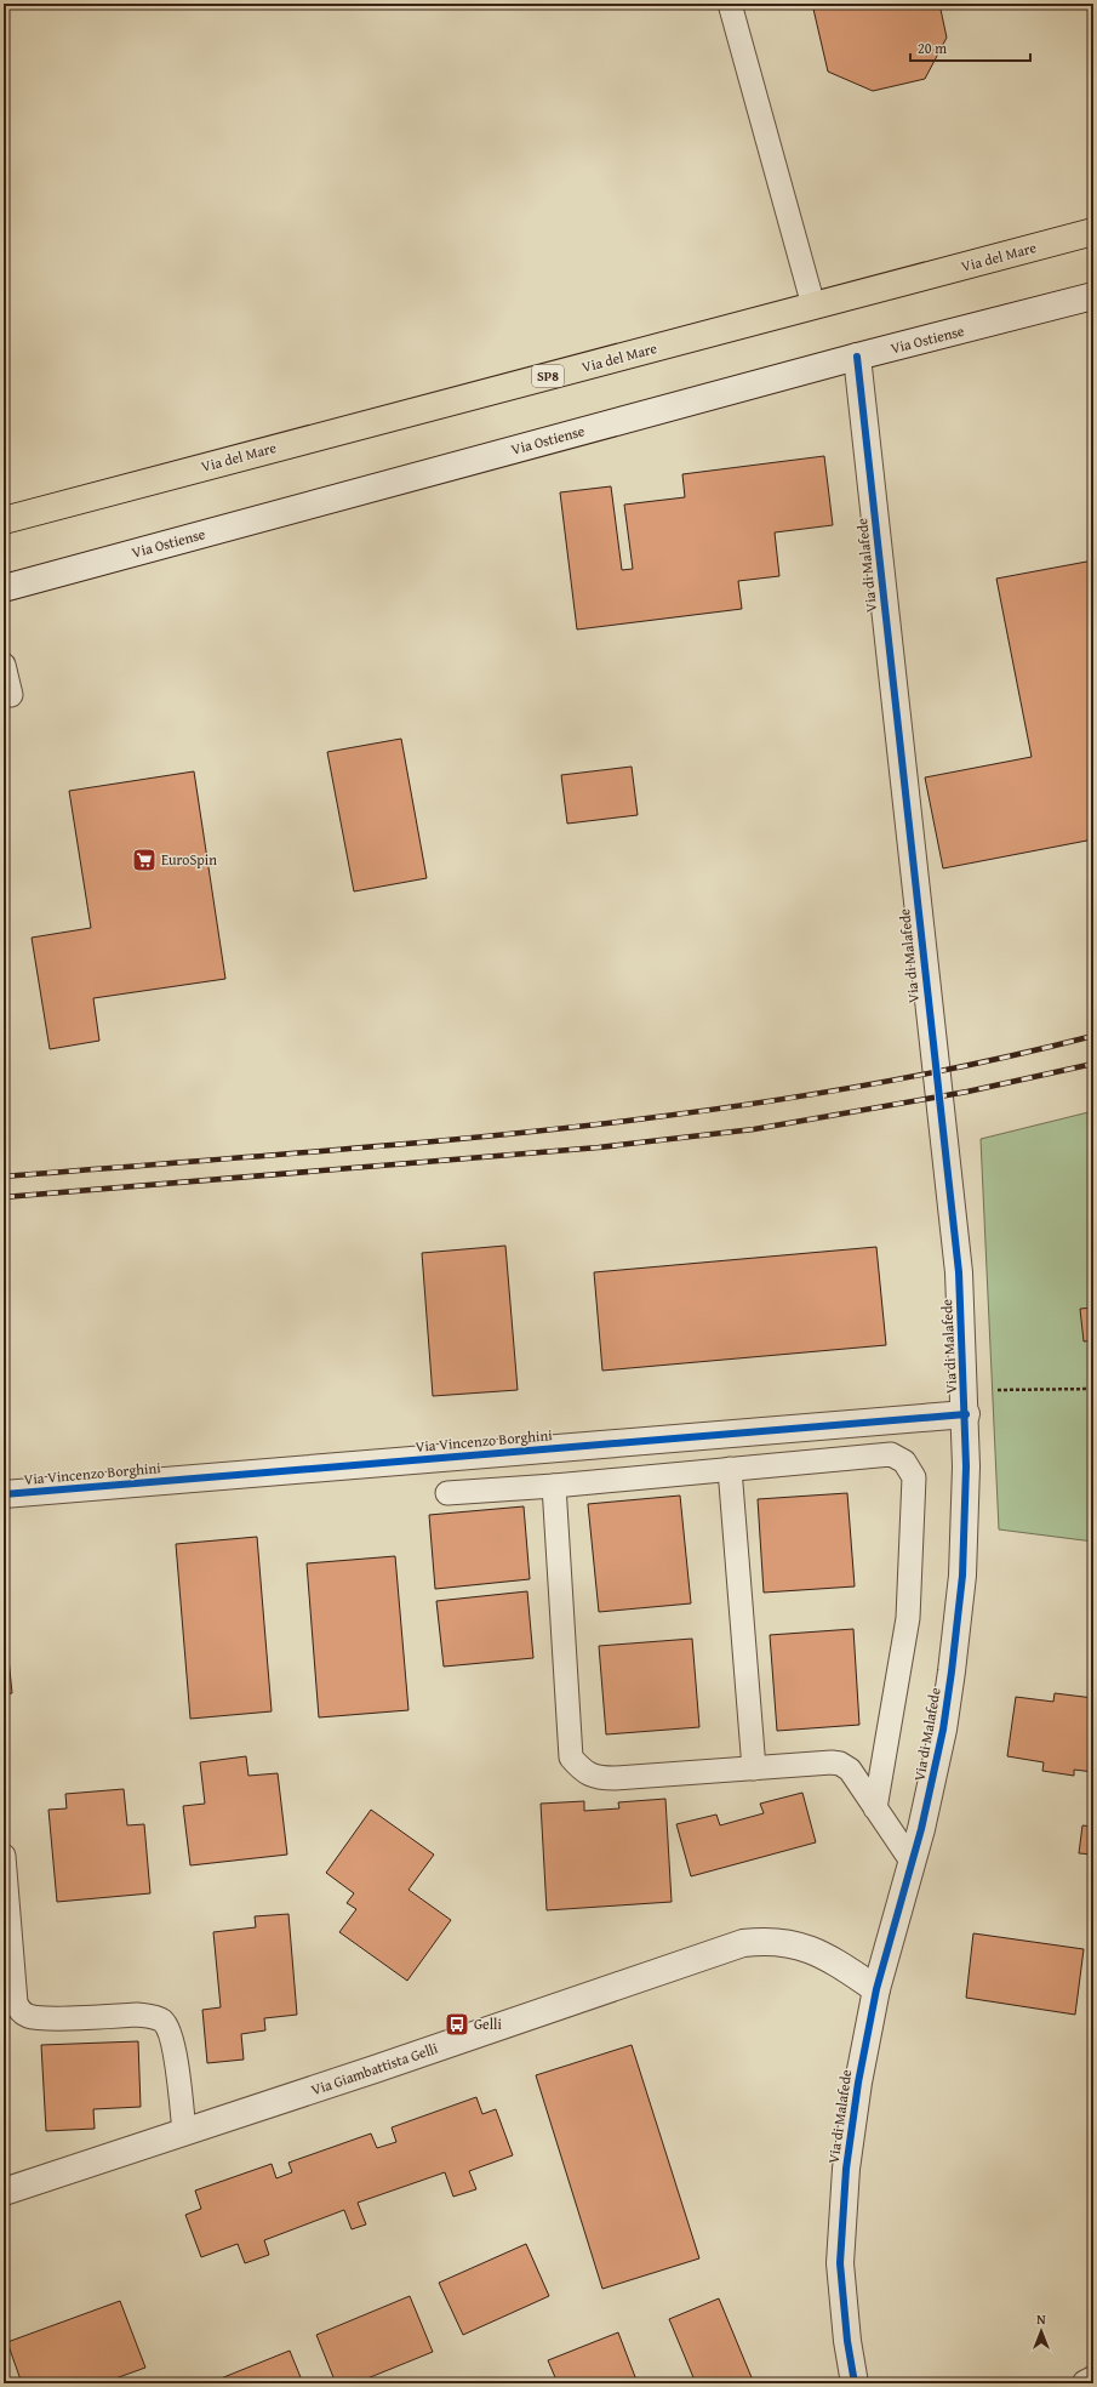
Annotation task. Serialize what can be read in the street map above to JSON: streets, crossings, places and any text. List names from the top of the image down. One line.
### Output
{"streets":{"main road":["Via del Mare","SP8"],"street":["Via Ostiense","Via di Malafede","Via Vincenzo Borghini","Via Giambattista Gelli"]},"crossings":[["Via Ostiense","Via di Malafede"],["Via di Malafede","Via Vincenzo Borghini"],["Via di Malafede","Via Giambattista Gelli"]],"places":{"supermarket":["EuroSpin"],"bus stop":["Gelli"]},"scale_bar":"20 m","north":"top"}
